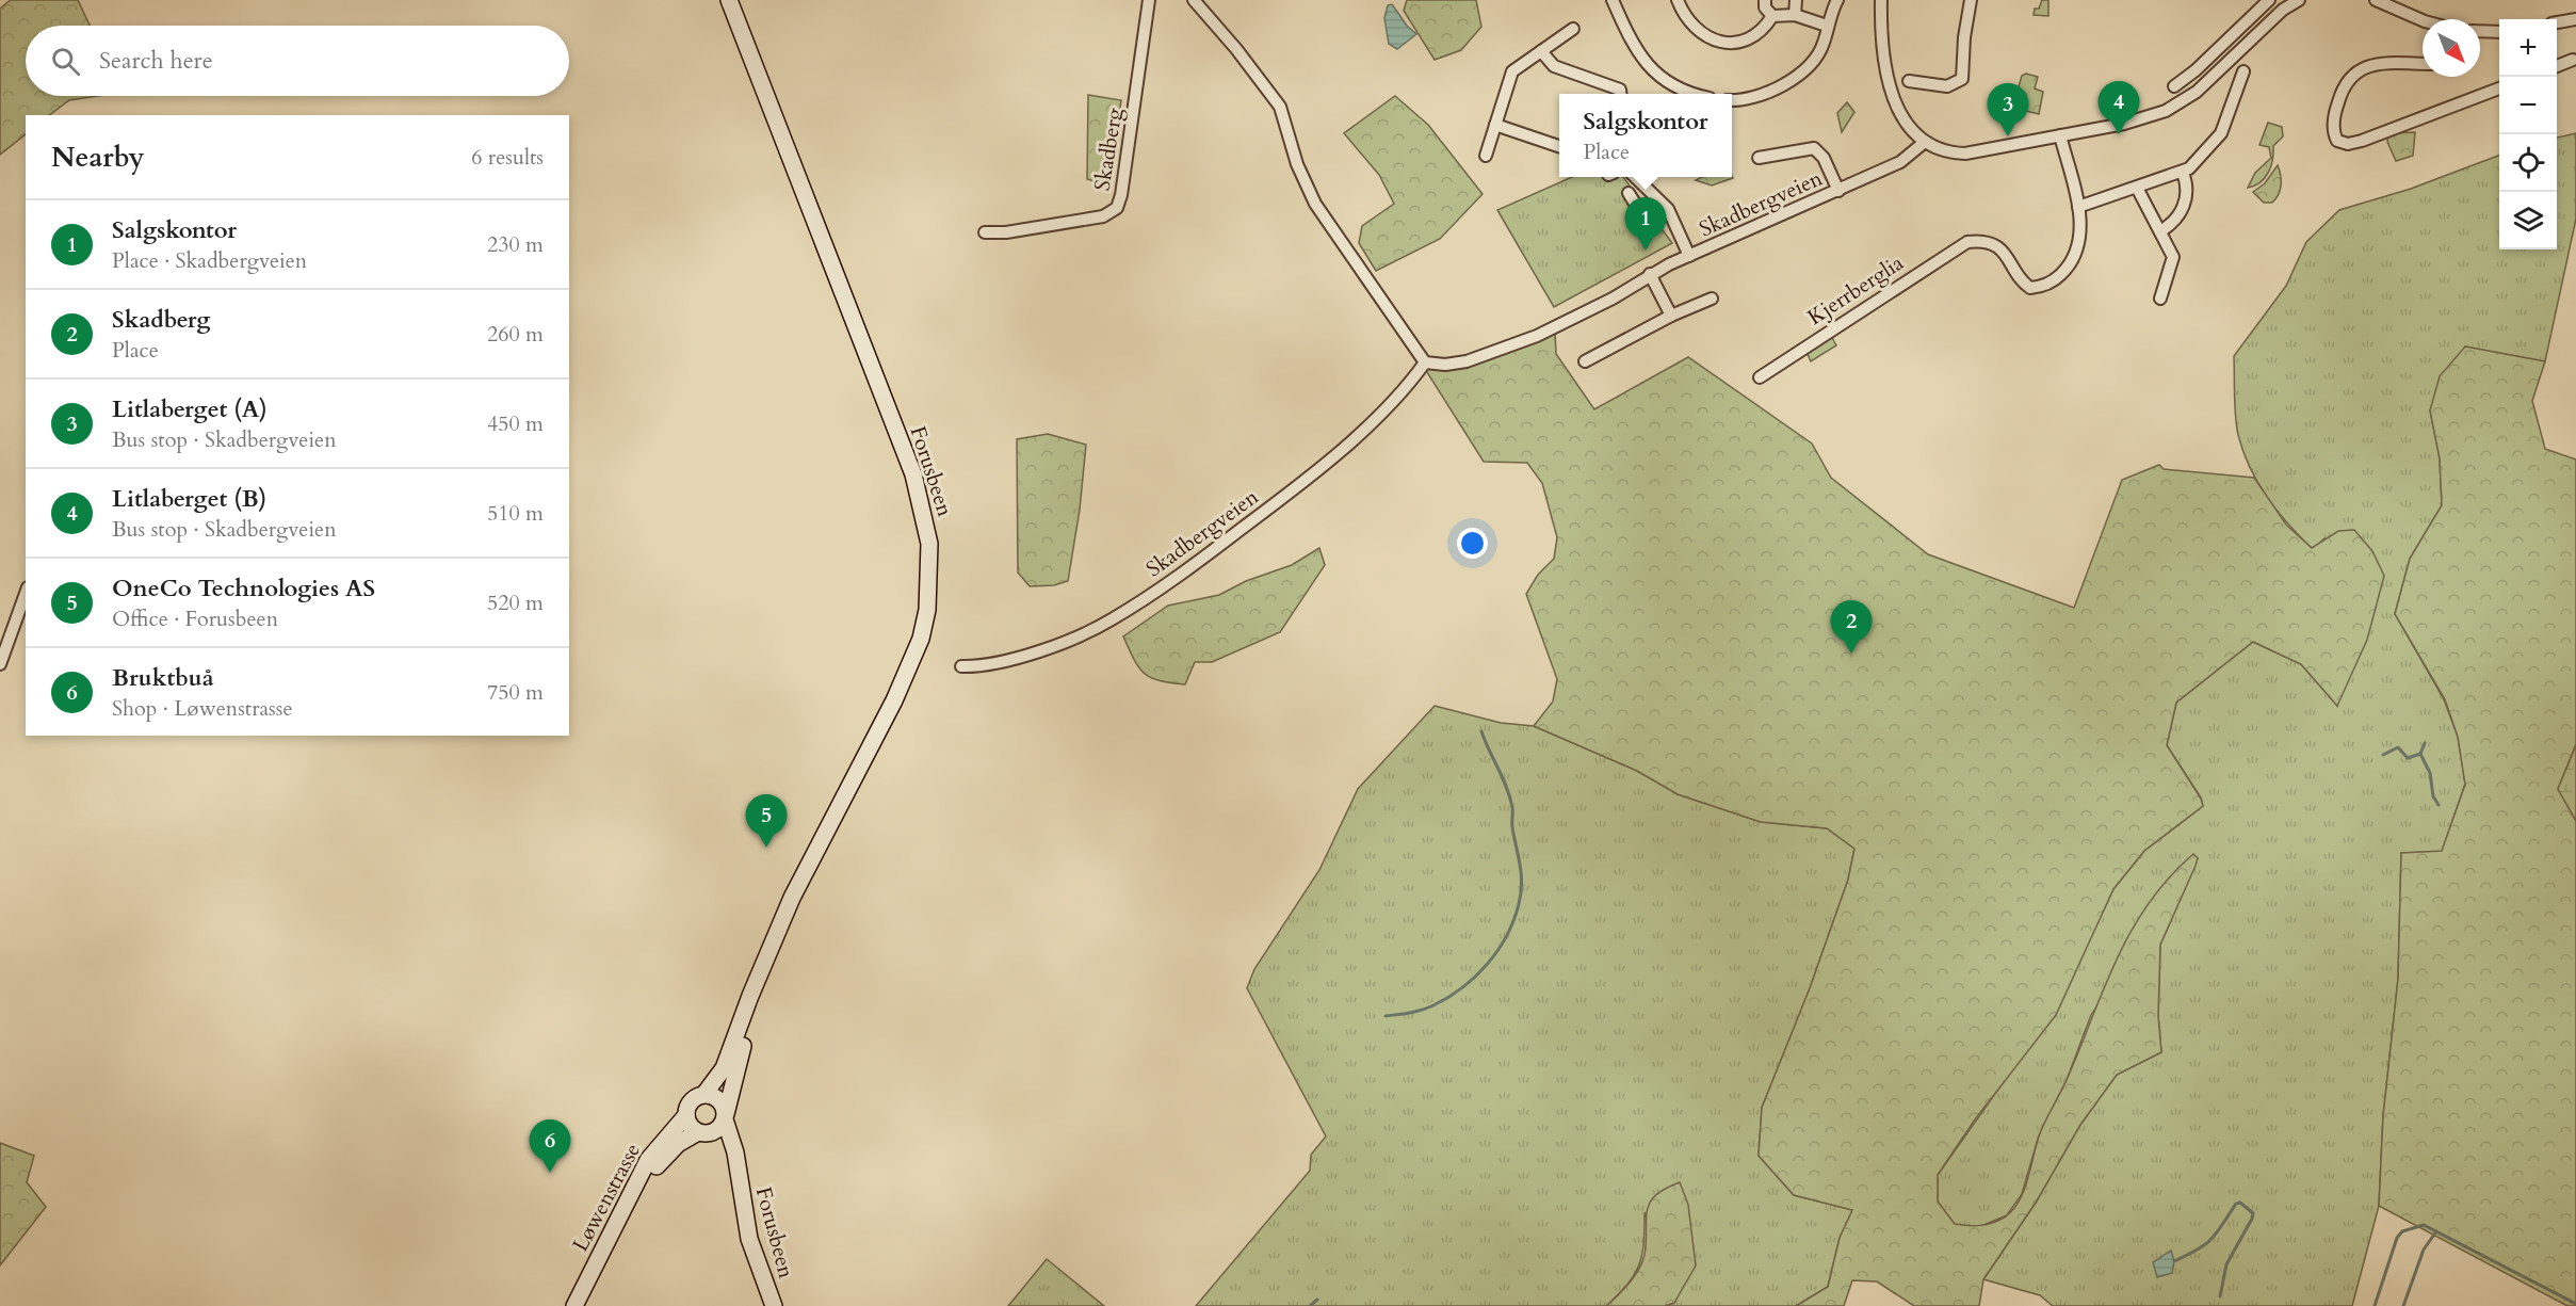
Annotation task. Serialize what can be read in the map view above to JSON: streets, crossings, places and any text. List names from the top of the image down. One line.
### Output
{"streets":{"main road":["Forusbeen","Løwenstrasse"],"street":["Skadberg","Skadbergveien","Kjerrberglia"]},"crossings":[["Forusbeen","Løwenstrasse"]],"north":"bottom right","page":{"map_buttons":["+","−"],"search":"Search here","pins":["4","3","1","2","5","6"],"popup":["Salgskontor","Place"],"heading":["Nearby","6 results"],"list":[{"mark":"1","name":"Salgskontor","note":"Place · Skadbergveien","value":"230 m"},{"mark":"2","name":"Skadberg","note":"Place","value":"260 m"},{"mark":"3","name":"Litlaberget (A)","note":"Bus stop · Skadbergveien","value":"450 m"},{"mark":"4","name":"Litlaberget (B)","note":"Bus stop · Skadbergveien","value":"510 m"},{"mark":"5","name":"OneCo Technologies AS","note":"Office · Forusbeen","value":"520 m"},{"mark":"6","name":"Bruktbuå","note":"Shop · Løwenstrasse","value":"750 m"}]}}
